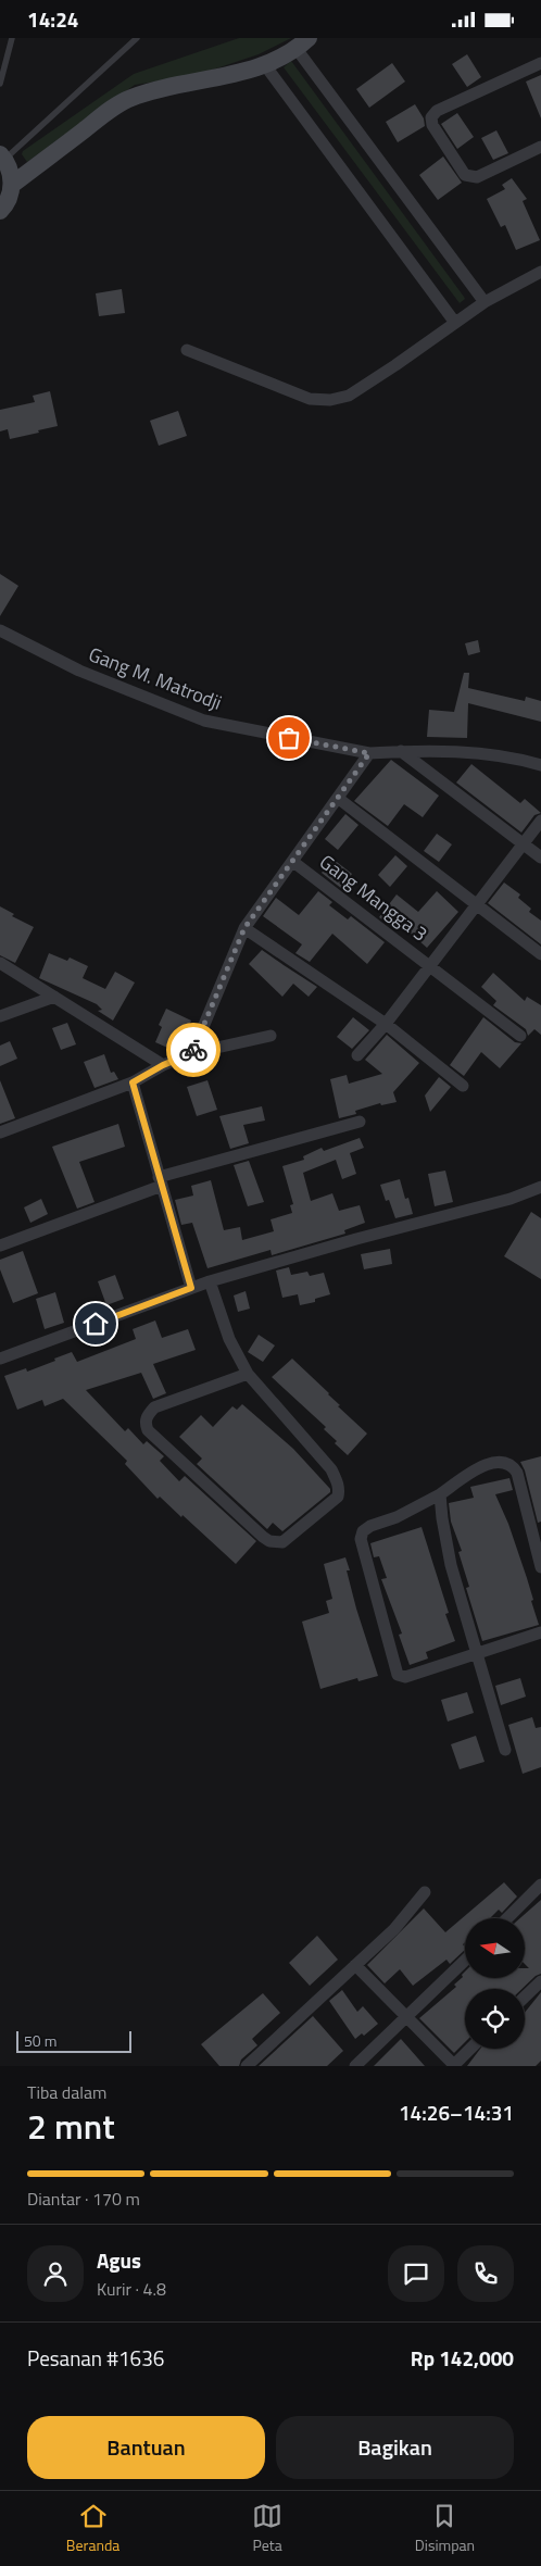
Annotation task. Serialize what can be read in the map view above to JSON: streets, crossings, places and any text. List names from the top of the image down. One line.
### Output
{"streets":{"street":["Gang M. Matrodji","Gang Mangga 3"]},"scale_bar":"50 m","north":"left","page":{"status":"14:24","scale":"50 m","heading":["2 mnt","Tiba dalam","14:26–14:31"],"panel":["Agus","Kurir · 4.8","Pesanan #1636","Rp 142,000"],"bar":"Diantar · 170 m","buttons":["Bantuan","Bagikan"],"tabs":["Beranda","Peta","Disimpan"]}}
